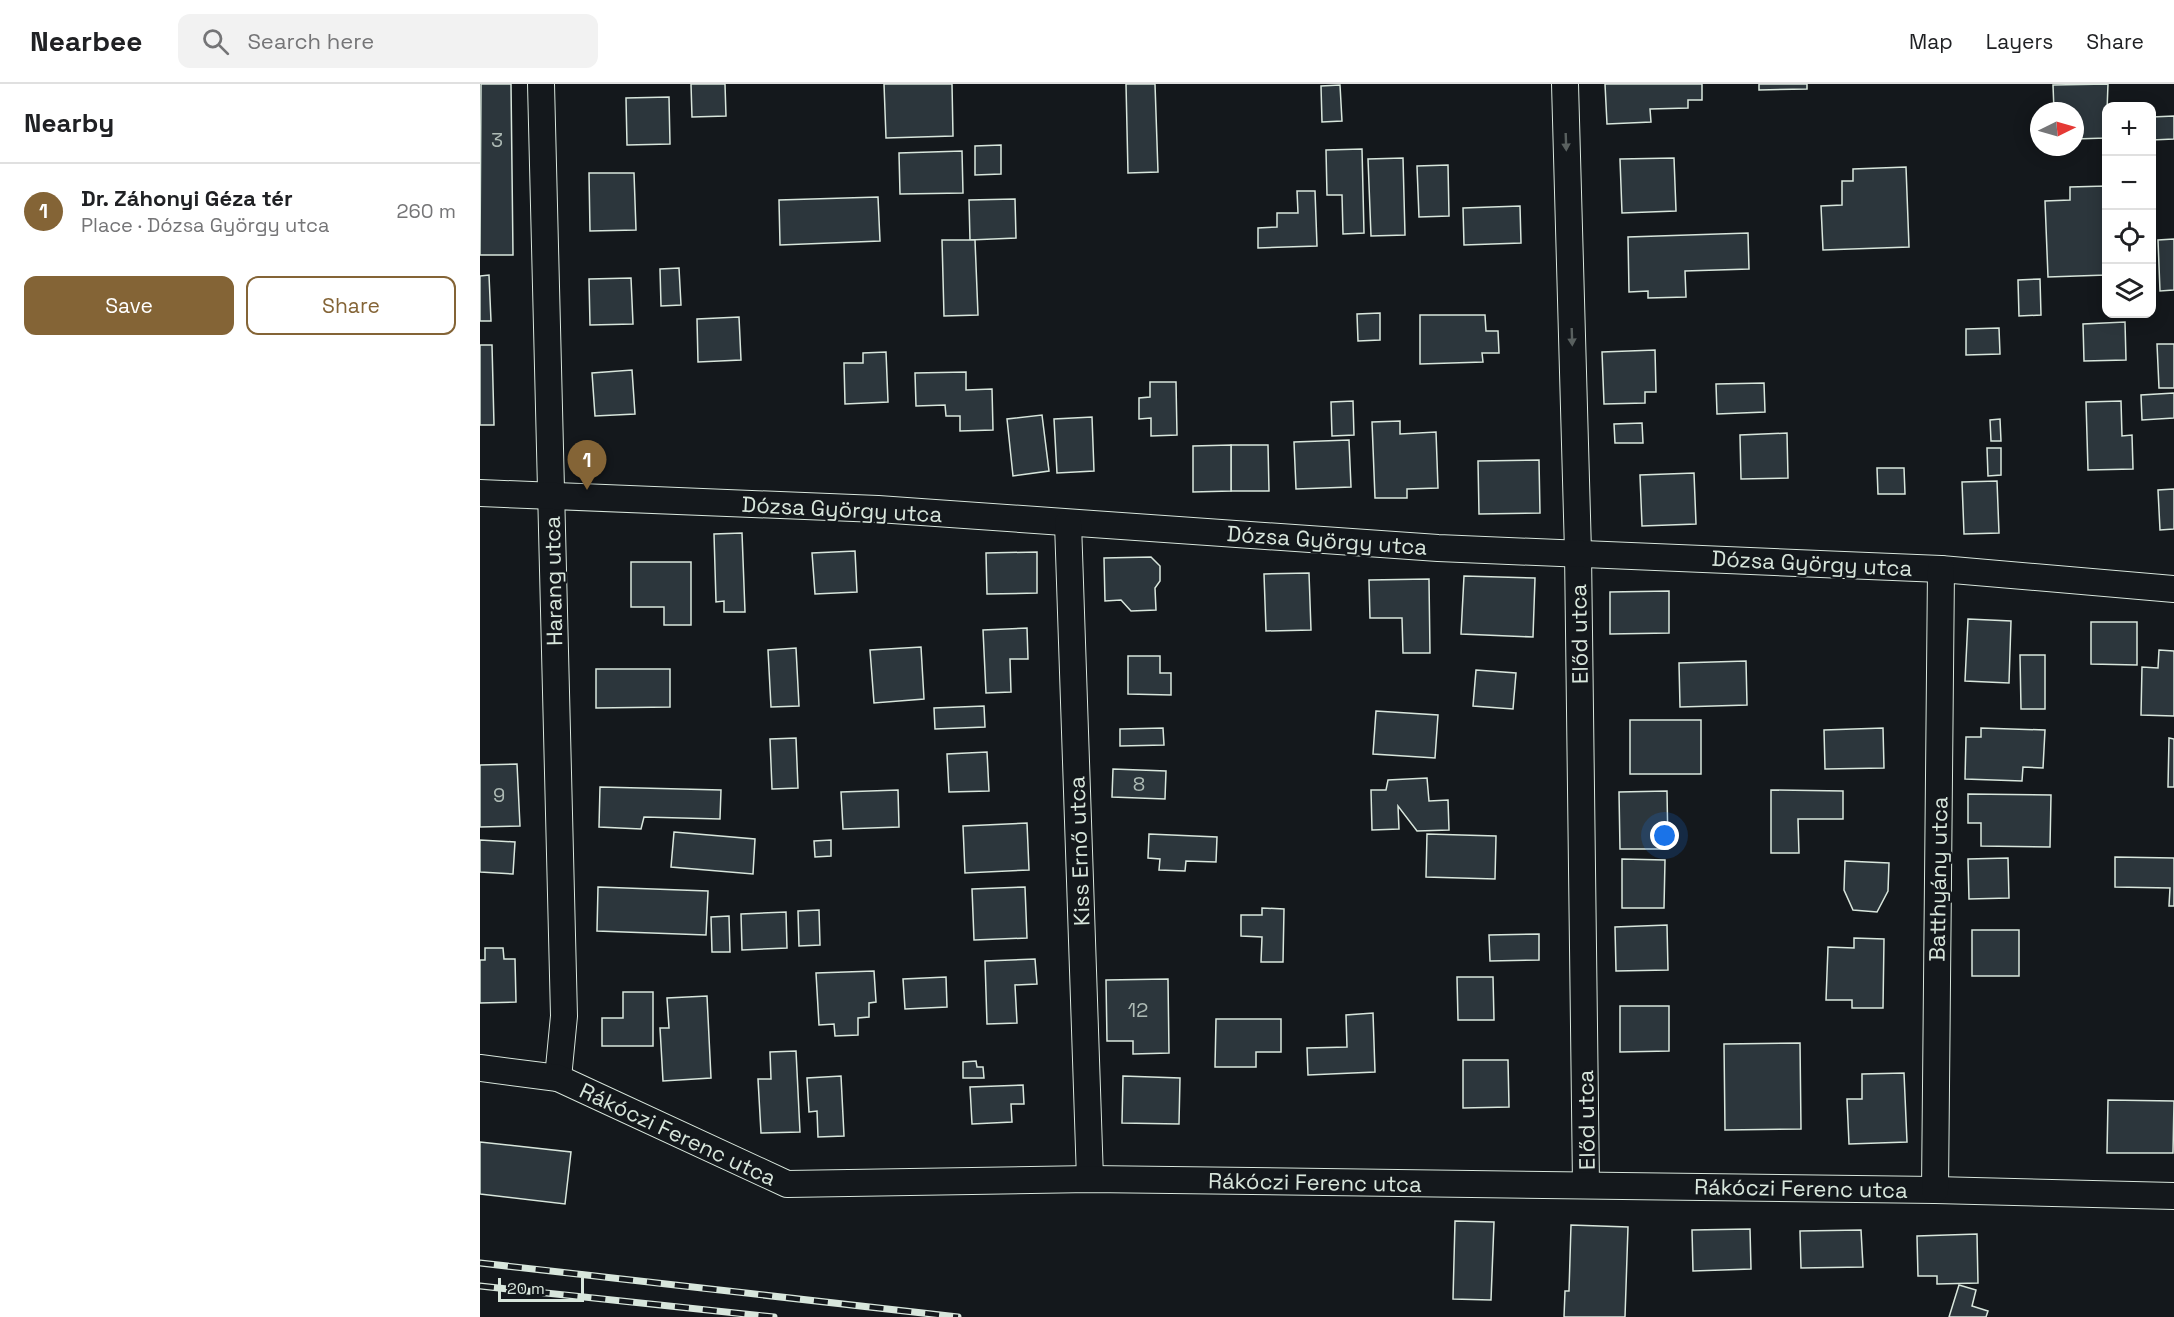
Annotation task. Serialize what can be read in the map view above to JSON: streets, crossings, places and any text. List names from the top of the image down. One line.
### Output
{"streets":{"street":["Dózsa György utca","Harang utca","Előd utca","Kiss Ernő utca","Batthyány utca","Rákóczi Ferenc utca"]},"crossings":[["Dózsa György utca","Harang utca"],["Dózsa György utca","Előd utca"],["Dózsa György utca","Kiss Ernő utca"],["Dózsa György utca","Batthyány utca"],["Harang utca","Rákóczi Ferenc utca"],["Előd utca","Rákóczi Ferenc utca"],["Kiss Ernő utca","Rákóczi Ferenc utca"],["Batthyány utca","Rákóczi Ferenc utca"]],"one_way":["Előd utca"],"house_numbers":["3","8","9","12"],"scale_bar":"20 m","north":"right","page":{"header":"Nearbee","search":"Search here","nav":["Map","Layers","Share"],"heading":"Nearby","map_buttons":["+","−"],"list":[{"mark":"1","name":"Dr. Záhonyi Géza tér","note":"Place · Dózsa György utca","value":"260 m"}],"buttons":["Save","Share"],"pins":"1","scale":"20 m"}}
